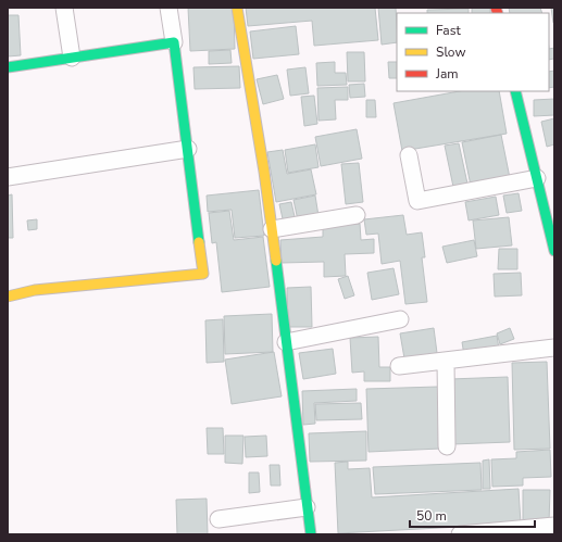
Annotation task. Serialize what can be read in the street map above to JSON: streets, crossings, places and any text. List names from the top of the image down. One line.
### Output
{"legend":["Fast","Slow","Jam"],"scale_bar":"50 m"}
